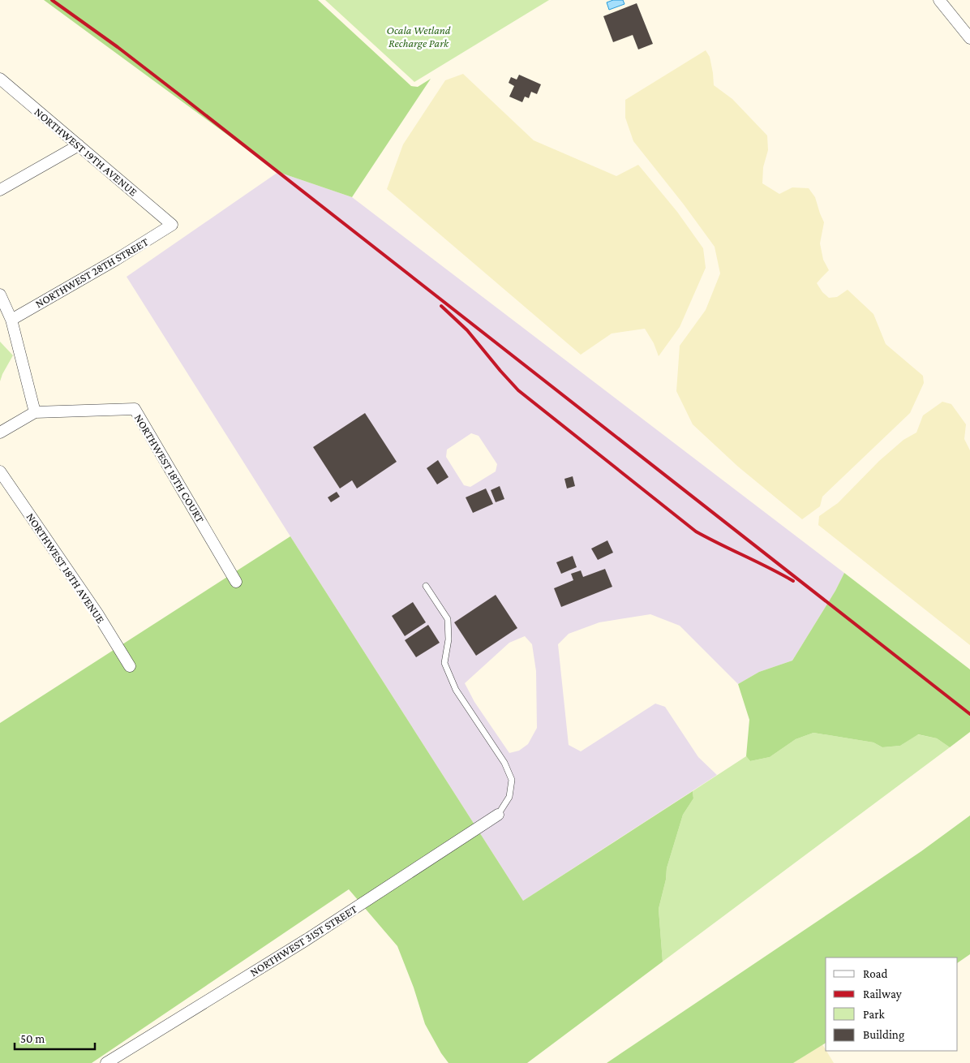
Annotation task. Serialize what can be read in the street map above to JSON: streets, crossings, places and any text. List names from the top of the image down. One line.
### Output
{"streets":{"street":["NORTHWEST 19TH AVENUE","NORTHWEST 28TH STREET","NORTHWEST 18TH COURT","NORTHWEST 18TH AVENUE","NORTHWEST 31ST STREET"]},"crossings":[["NORTHWEST 19TH AVENUE","NORTHWEST 28TH STREET"]],"parks":["Ocala Wetland Recharge Park"],"legend":["Road","Railway","Park","Building"],"scale_bar":"50 m"}
